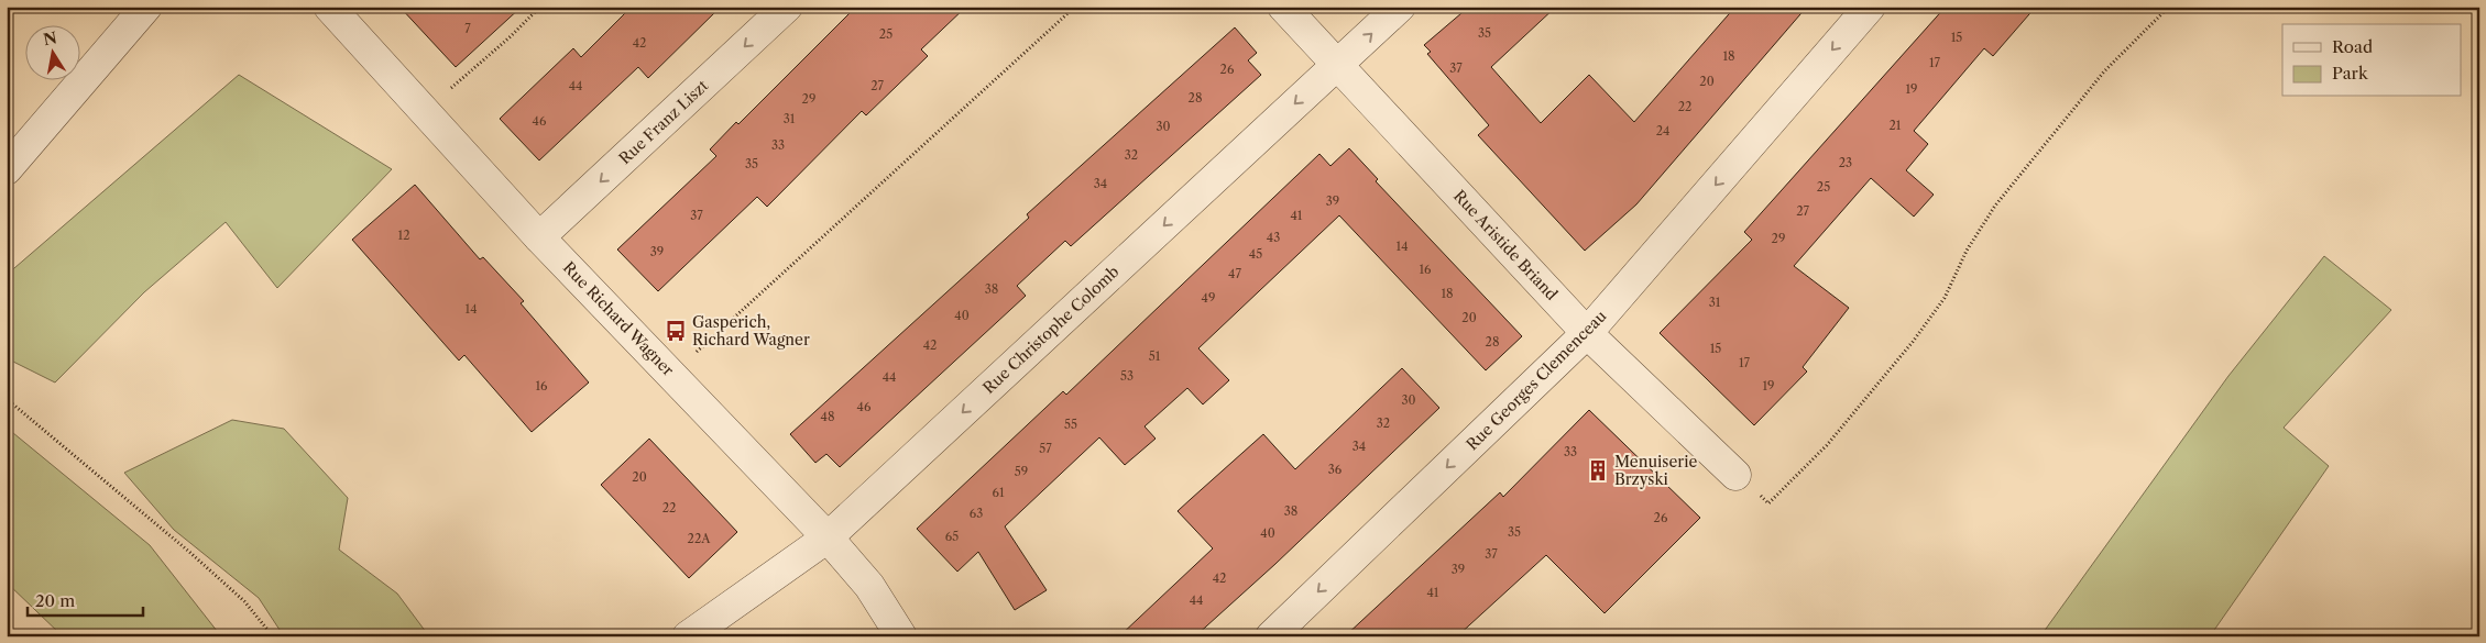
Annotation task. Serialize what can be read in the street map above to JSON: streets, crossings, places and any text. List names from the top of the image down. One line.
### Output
{"streets":{"street":["Rue Franz Liszt","Rue Aristide Briand","Rue Richard Wagner","Rue Christophe Colomb","Rue Georges Clemenceau"]},"crossings":[["Rue Franz Liszt","Rue Richard Wagner"],["Rue Aristide Briand","Rue Christophe Colomb"],["Rue Aristide Briand","Rue Georges Clemenceau"],["Rue Richard Wagner","Rue Christophe Colomb"]],"one_way":["Rue Franz Liszt","Rue Georges Clemenceau"],"places":{"bus stop":["Gasperich, Richard Wagner"],"building":["Menuiserie Brzyski"]},"house_numbers":["7","35","25","15","42","18","17","37","26","20","44","27","19","28","29","22","31","46","21","30","24","33","32","23","35","34","25","39","27","37","41","12","43","29","14","39","45","16","47","38","18","49","31","14","40","20","28","42","15","51","17","53","44","16","19","30","46","48","32","55","34","57","33","36","59","20","61","22","38","63","26","35","40","65","22A","37","39","42","41","44"],"legend":["Road","Park"],"scale_bar":"20 m","north":"top"}
